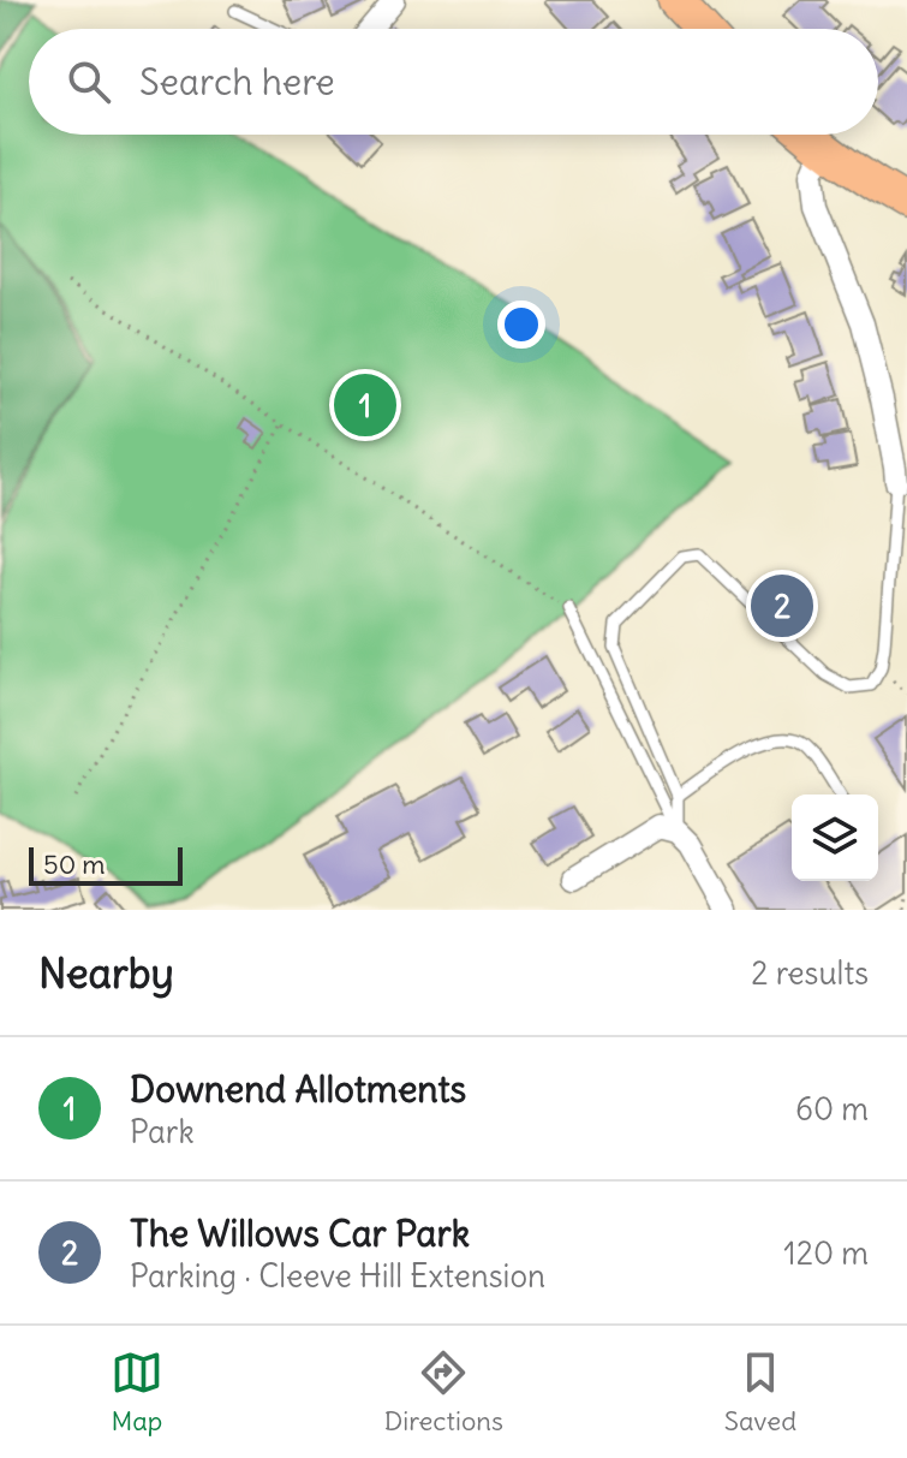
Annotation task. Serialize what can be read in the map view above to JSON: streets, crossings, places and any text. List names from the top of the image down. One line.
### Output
{"scale_bar":"50 m","page":{"search":"Search here","pins":["1","2"],"scale":"50 m","heading":["Nearby","2 results"],"list":[{"mark":"1","name":"Downend Allotments","note":"Park","value":"60 m"},{"mark":"2","name":"The Willows Car Park","note":"Parking · Cleeve Hill Extension","value":"120 m"}],"nav":["Map","Directions","Saved"]}}
